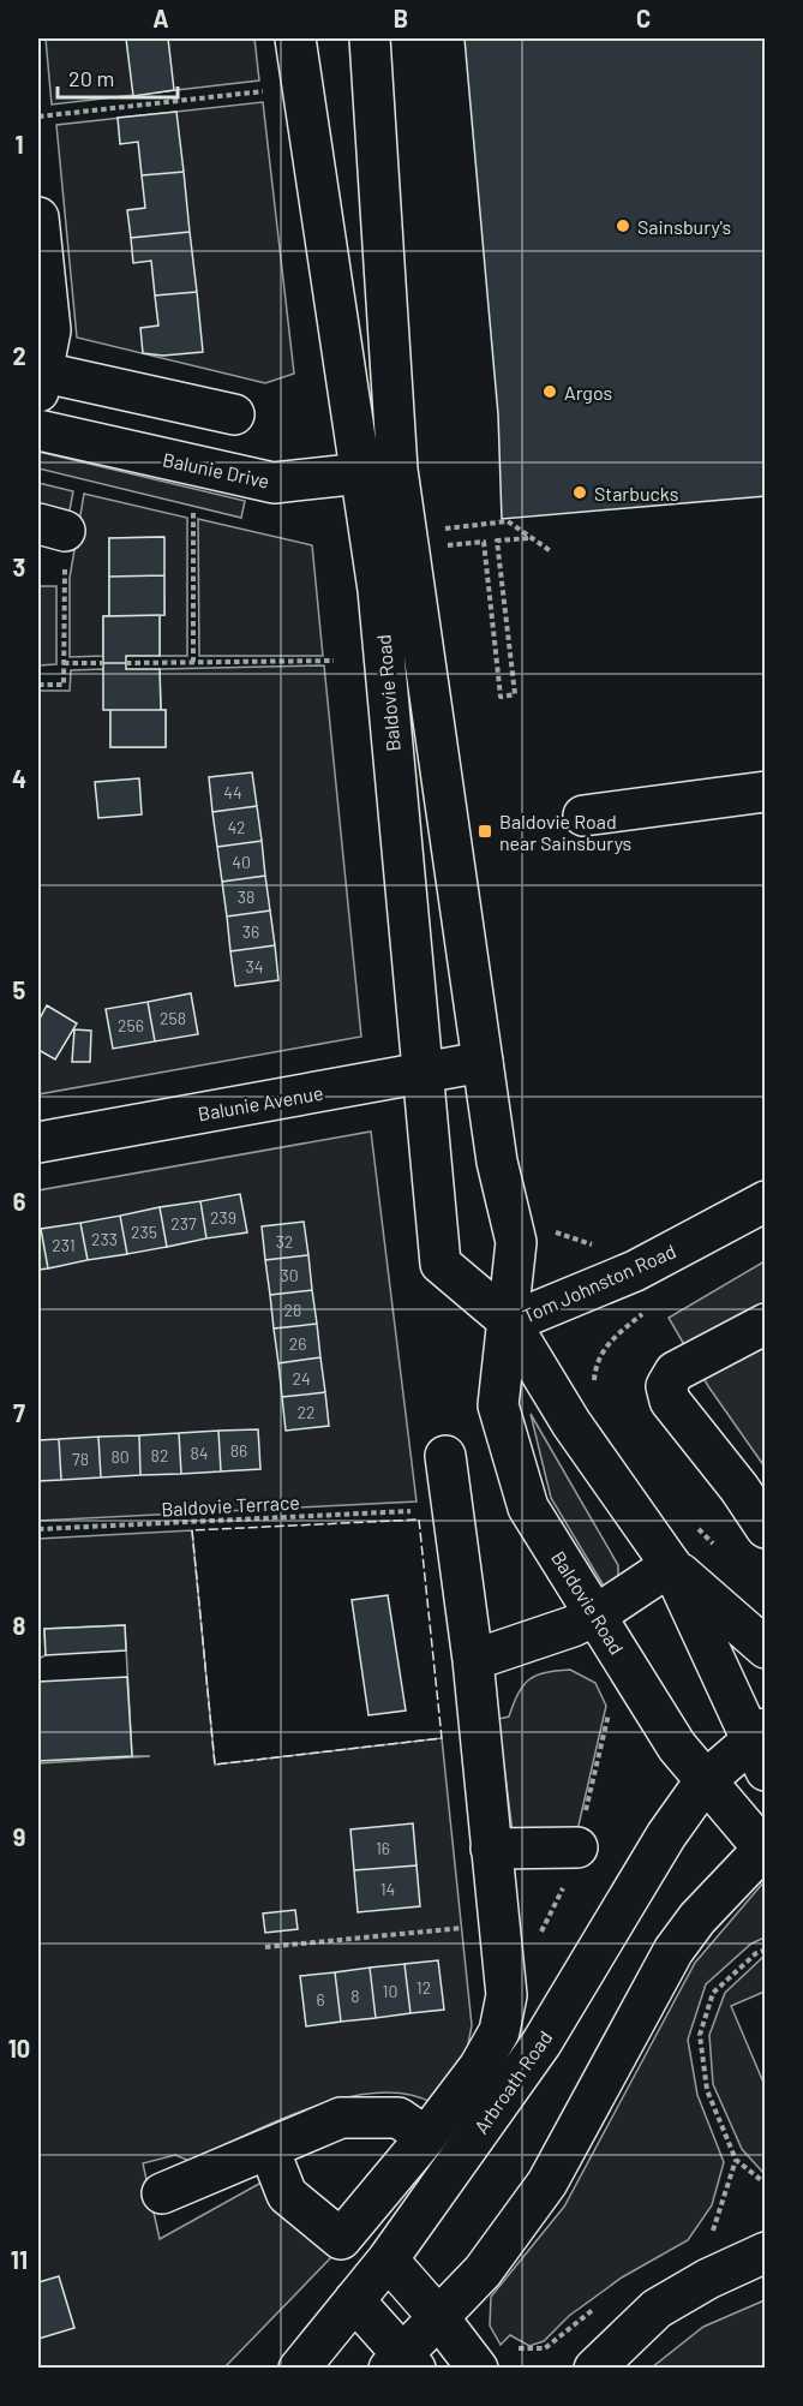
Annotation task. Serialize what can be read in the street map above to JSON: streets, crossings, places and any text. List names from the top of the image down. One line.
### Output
{"streets":{"main road":["Balunie Drive","Baldovie Road","Balunie Avenue","Tom Johnston Road","Arbroath Road"],"path":["Baldovie Terrace"]},"crossings":[["Balunie Drive","Baldovie Road"],["Baldovie Road","Balunie Avenue"],["Baldovie Road","Tom Johnston Road"],["Baldovie Road","Arbroath Road"]],"places":{"other":["Sainsbury's","Argos","Starbucks"],"transit":["Baldovie Road near Sainsburys"]},"house_numbers":["44","42","40","38","36","34","258","256","239","237","235","233","32","231","30","28","26","24","22","86","84","82","80","78","16","14","12","10","8","6"],"scale_bar":"20 m","grid":{"columns":["A","B","C"],"rows":["1","2","3","4","5","6","7","8","9","10","11"]}}
